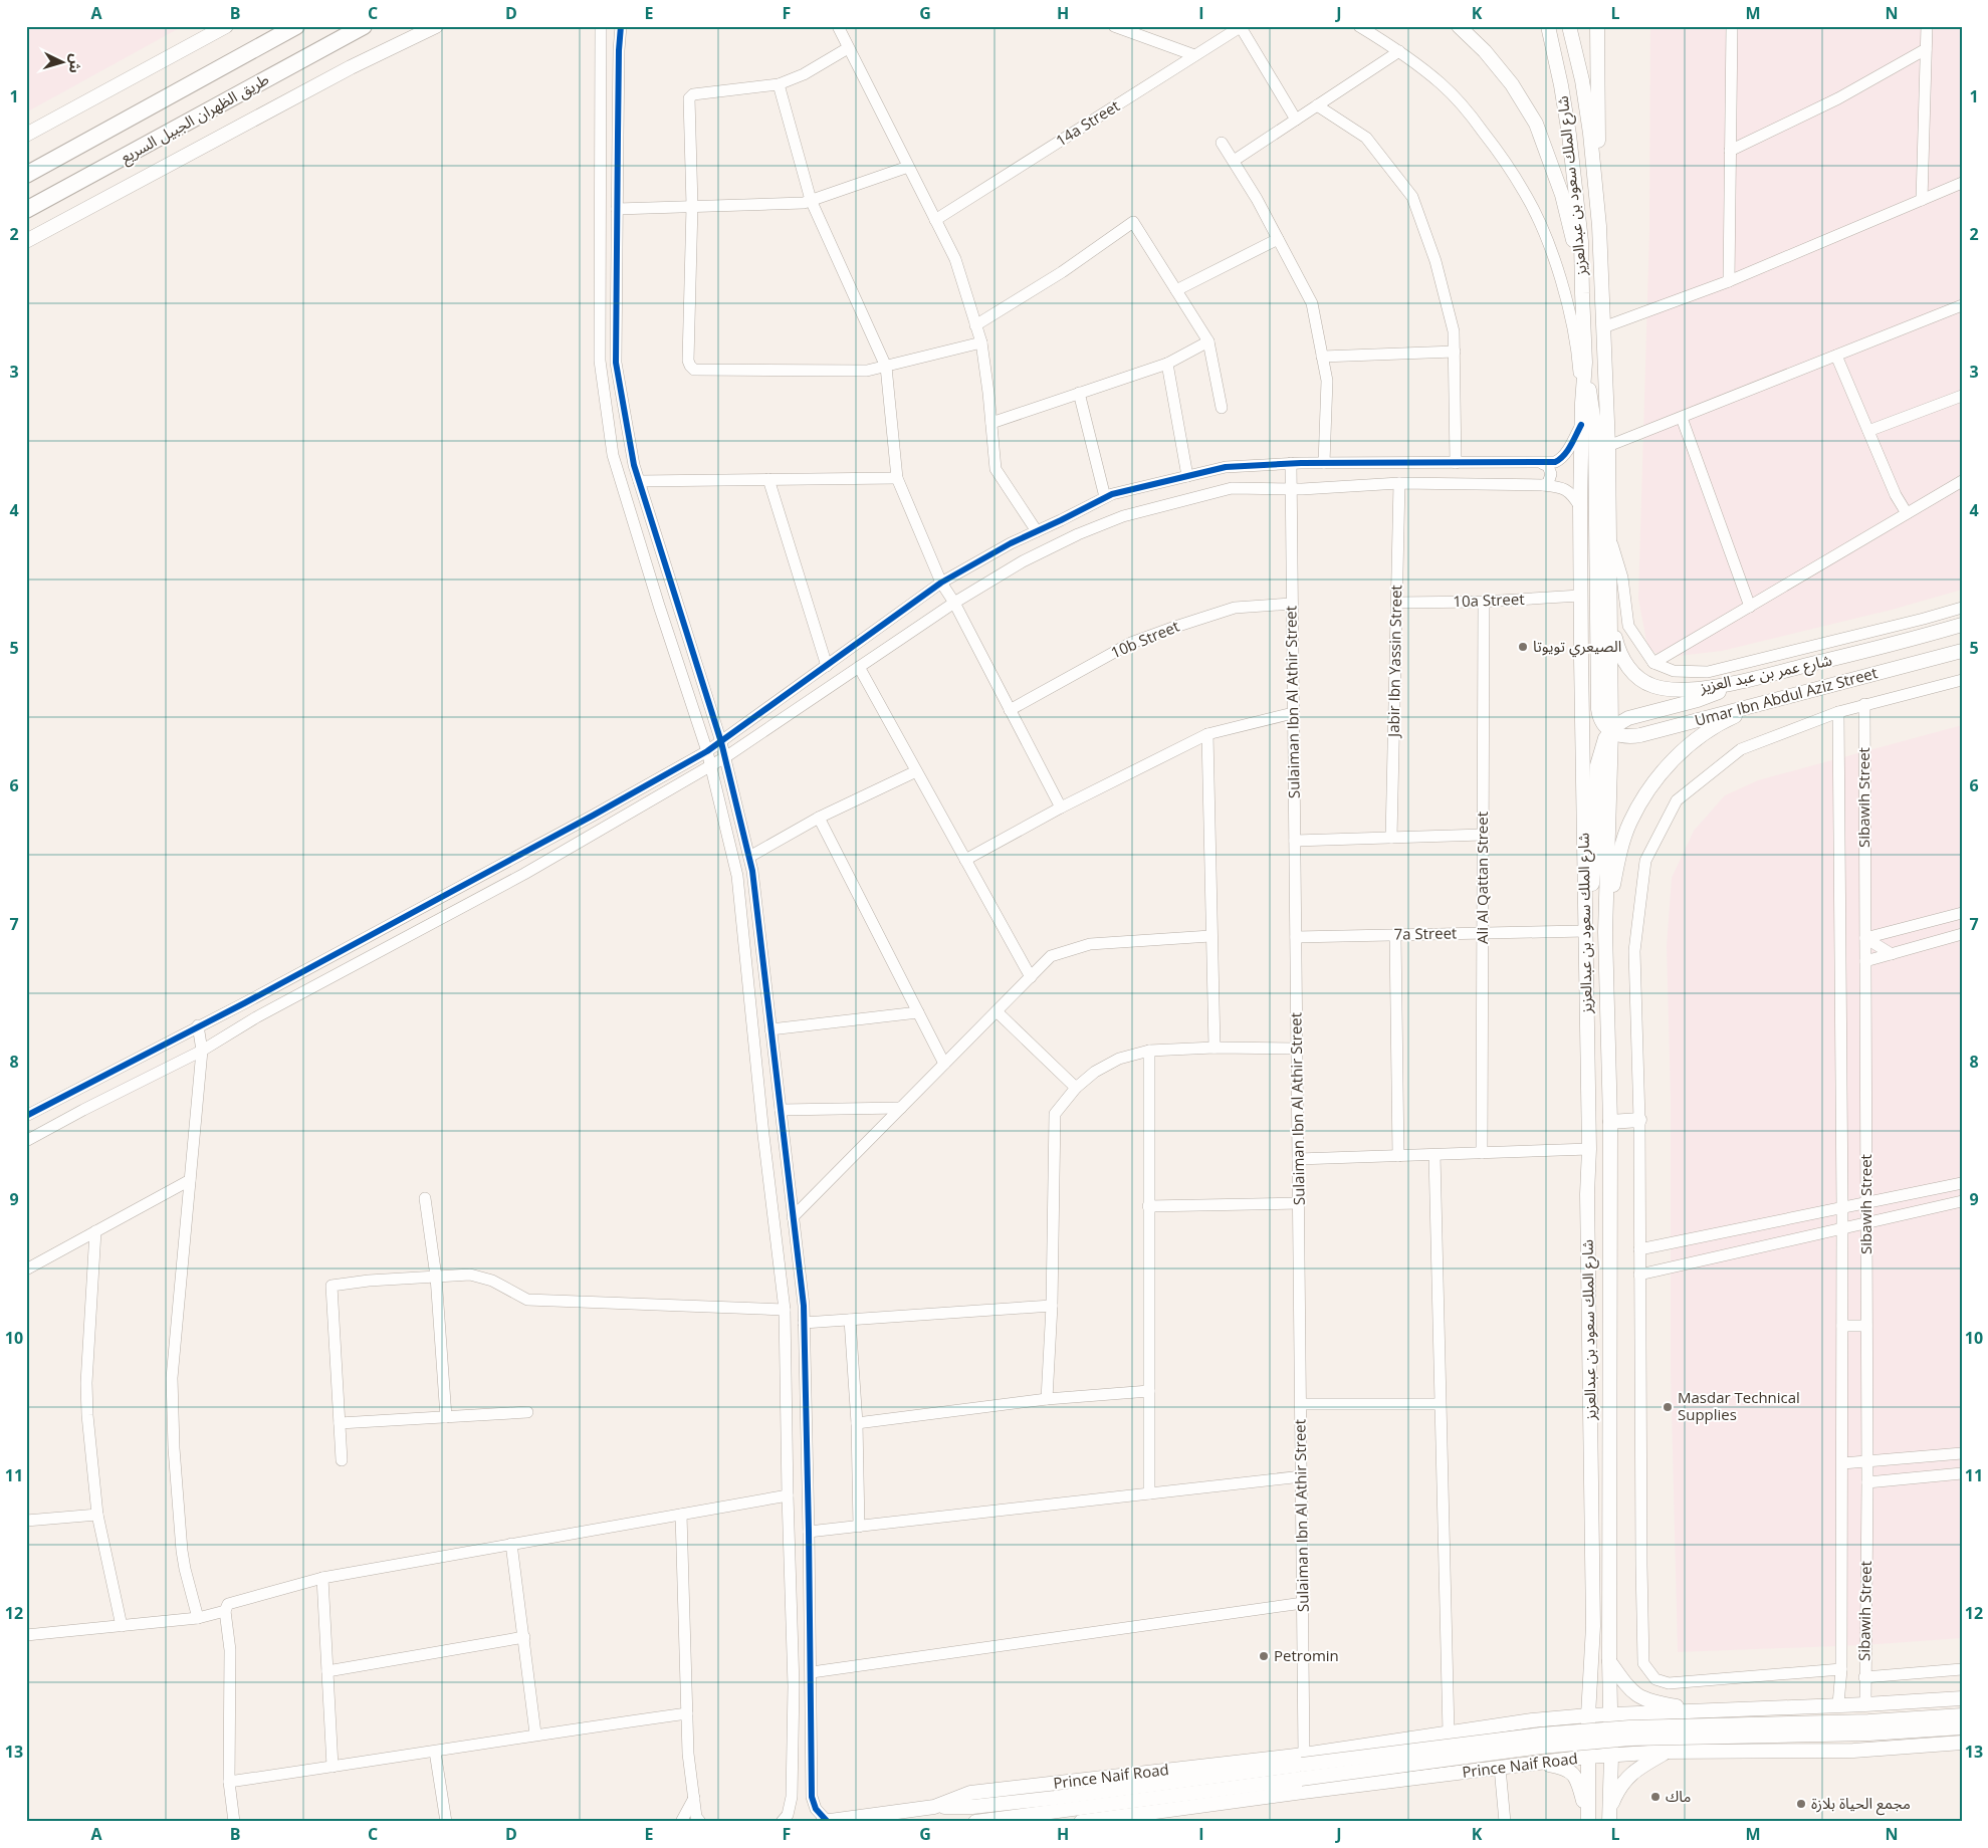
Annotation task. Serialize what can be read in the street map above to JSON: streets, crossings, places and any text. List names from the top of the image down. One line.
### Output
{"streets":{"highway":["طريق الظهران الجبيل السريع"],"main road":["شارع الملك سعود بن عبدالعزيز","شارع عمر بن عبد العزيز","Umar Ibn Abdul Aziz Street","Prince Naif Road"],"street":["14a Street","10a Street","10b Street","Jabir Ibn Yassin Street","Sulaiman Ibn Al Athir Street","Sibawih Street","Ali Al Qattan Street","7a Street"]},"crossings":[["شارع الملك سعود بن عبدالعزيز","10a Street"],["شارع الملك سعود بن عبدالعزيز","شارع عمر بن عبد العزيز"],["شارع الملك سعود بن عبدالعزيز","Umar Ibn Abdul Aziz Street"],["شارع الملك سعود بن عبدالعزيز","7a Street"],["شارع الملك سعود بن عبدالعزيز","Prince Naif Road"],["10a Street","Jabir Ibn Yassin Street"],["10a Street","Ali Al Qattan Street"],["10b Street","Sulaiman Ibn Al Athir Street"],["Sulaiman Ibn Al Athir Street","7a Street"],["Ali Al Qattan Street","7a Street"]],"places":["الصيعري تويوتا","Masdar Technical Supplies","Petromin","ماك","مجمع الحياة بلازة"],"north":"right","grid":{"columns":["A","B","C","D","E","F","G","H","I","J","K","L","M","N"],"rows":["1","2","3","4","5","6","7","8","9","10","11","12","13"]}}
